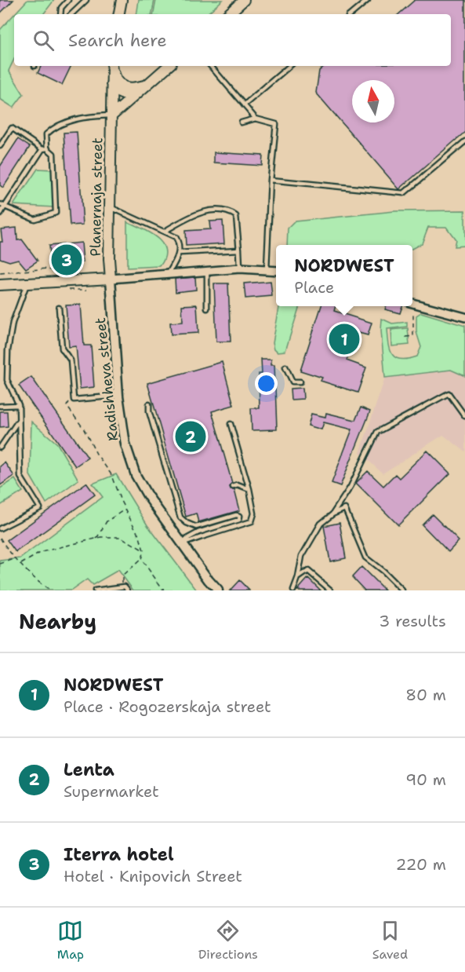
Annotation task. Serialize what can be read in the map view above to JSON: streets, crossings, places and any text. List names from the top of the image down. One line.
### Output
{"streets":{"main road":["Planernaja street"],"street":["Radishheva street"]},"crossings":[["Planernaja street","Radishheva street"]],"north":"top","page":{"search":"Search here","pins":["3","1","2"],"popup":["NORDWEST","Place"],"heading":["Nearby","3 results"],"list":[{"mark":"1","name":"NORDWEST","note":"Place · Rogozerskaja street","value":"80 m"},{"mark":"2","name":"Lenta","note":"Supermarket","value":"90 m"},{"mark":"3","name":"Iterra hotel","note":"Hotel · Knipovich Street","value":"220 m"}],"nav":["Map","Directions","Saved"]}}
